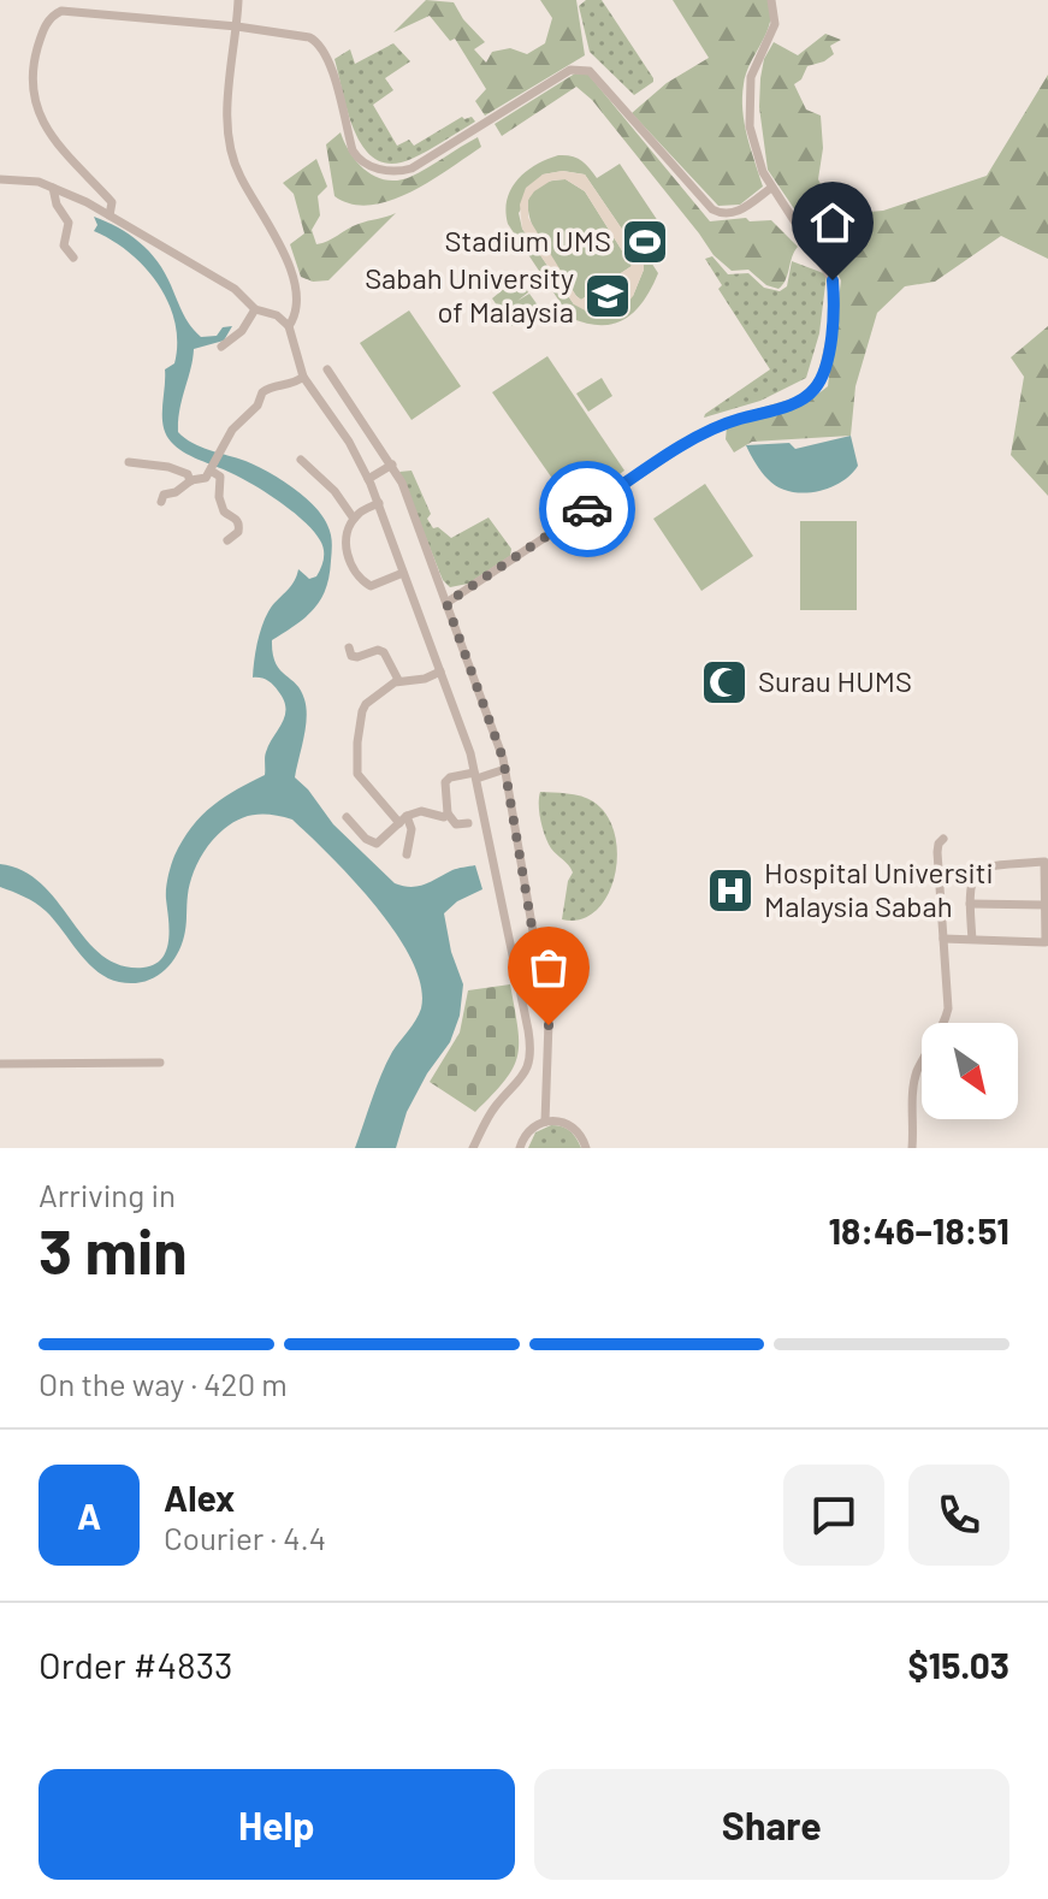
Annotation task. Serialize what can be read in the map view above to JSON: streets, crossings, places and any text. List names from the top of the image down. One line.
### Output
{"places":{"sports":["Stadium UMS"],"school or university":["Sabah University of Malaysia"],"mosque":["Surau HUMS"],"hospital":["Hospital Universiti Malaysia Sabah"]},"north":"bottom right","page":{"heading":["3 min","Arriving in","18:46–18:51"],"panel":["Alex","Courier · 4.4","Order #4833","$15.03"],"bar":"On the way · 420 m","round":"A","buttons":["Help","Share"]}}
